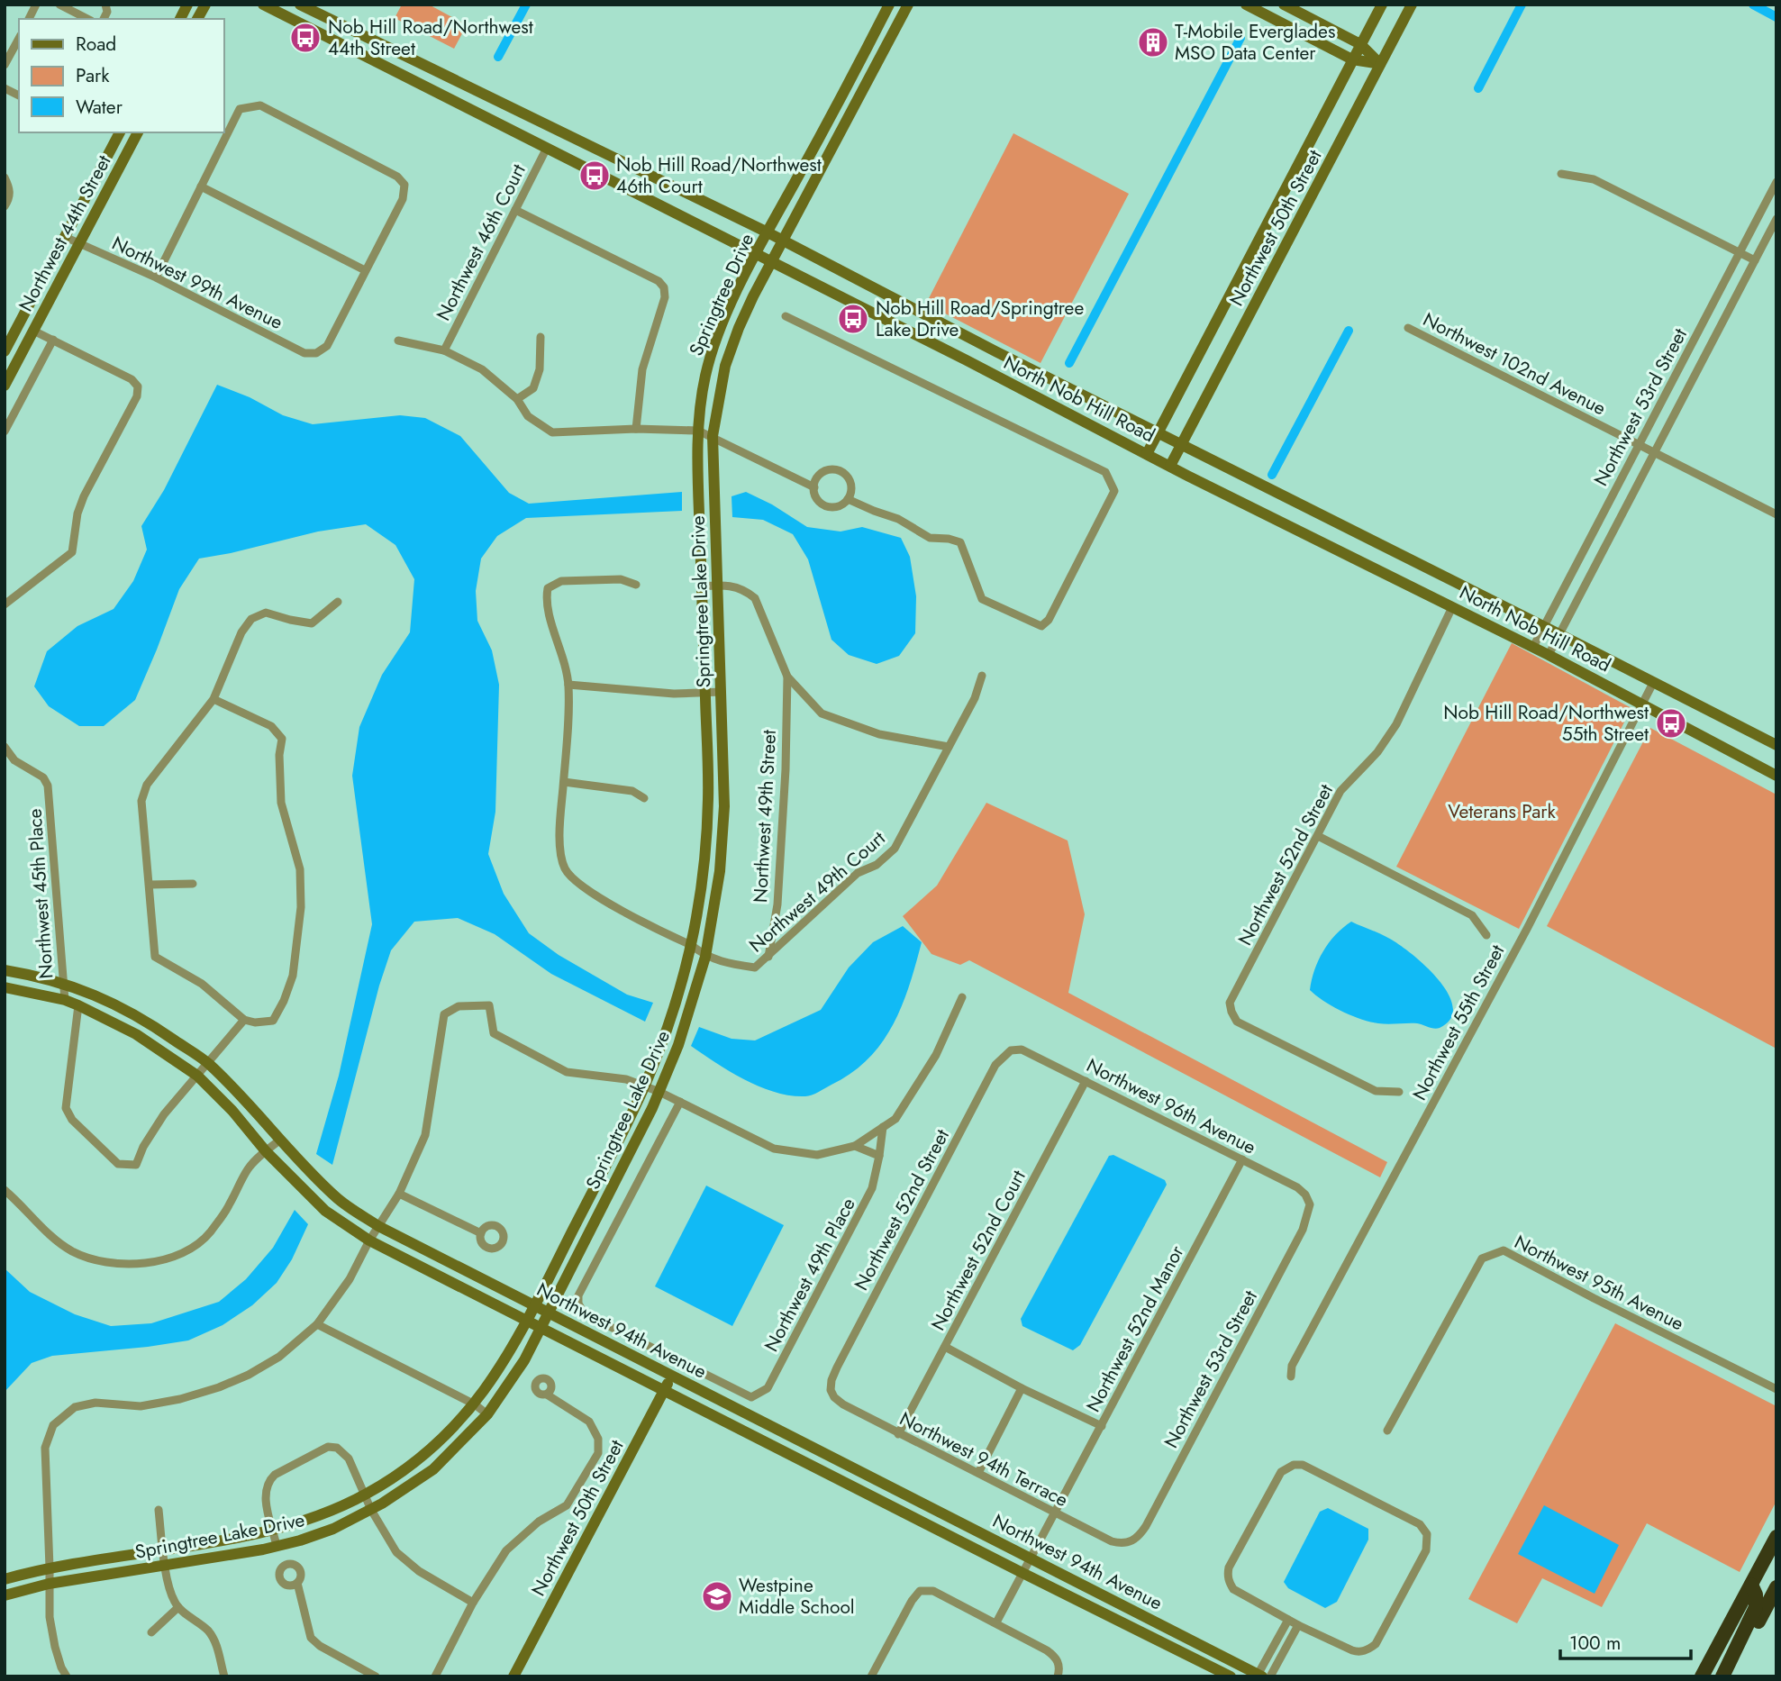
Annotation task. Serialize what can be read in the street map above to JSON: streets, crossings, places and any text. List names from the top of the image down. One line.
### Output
{"streets":{"street":["Northwest 50th Street","Northwest 44th Street","Northwest 46th Court","Northwest 99th Avenue","Springtree Drive","Northwest 102nd Avenue","North Nob Hill Road","Northwest 53rd Street","Springtree Lake Drive","Northwest 49th Street","Northwest 52nd Street","Northwest 49th Court","Northwest 45th Place","Northwest 55th Street","Northwest 96th Avenue","Northwest 52nd Court","Northwest 49th Place","Northwest 95th Avenue","Northwest 52nd Manor","Northwest 94th Avenue","Northwest 94th Terrace"]},"crossings":[["Northwest 50th Street","North Nob Hill Road"],["Northwest 50th Street","Northwest 94th Avenue"],["Northwest 44th Street","Northwest 99th Avenue"],["Northwest 46th Court","North Nob Hill Road"],["Springtree Drive","North Nob Hill Road"],["Springtree Drive","Springtree Lake Drive"],["Northwest 102nd Avenue","Northwest 53rd Street"],["North Nob Hill Road","Northwest 53rd Street"],["North Nob Hill Road","Springtree Lake Drive"],["North Nob Hill Road","Northwest 52nd Street"],["North Nob Hill Road","Northwest 55th Street"],["Northwest 53rd Street","Northwest 96th Avenue"],["Northwest 53rd Street","Northwest 94th Terrace"],["Springtree Lake Drive","Northwest 49th Court"],["Springtree Lake Drive","Northwest 94th Avenue"],["Northwest 49th Street","Northwest 49th Court"],["Northwest 52nd Street","Northwest 96th Avenue"],["Northwest 52nd Street","Northwest 94th Terrace"],["Northwest 45th Place","Northwest 94th Avenue"],["Northwest 96th Avenue","Northwest 52nd Court"],["Northwest 96th Avenue","Northwest 52nd Manor"],["Northwest 52nd Court","Northwest 94th Terrace"],["Northwest 52nd Manor","Northwest 94th Avenue"],["Northwest 52nd Manor","Northwest 94th Terrace"]],"parks":["Veterans Park"],"places":{"bus stop":["Nob Hill Road/Northwest 44th Street","Nob Hill Road/Northwest 46th Court","Nob Hill Road/Springtree Lake Drive","Nob Hill Road/Northwest 55th Street"],"building":["T-Mobile Everglades MSO Data Center"],"school or university":["Westpine Middle School"]},"legend":["Road","Park","Water"],"scale_bar":"100 m"}
